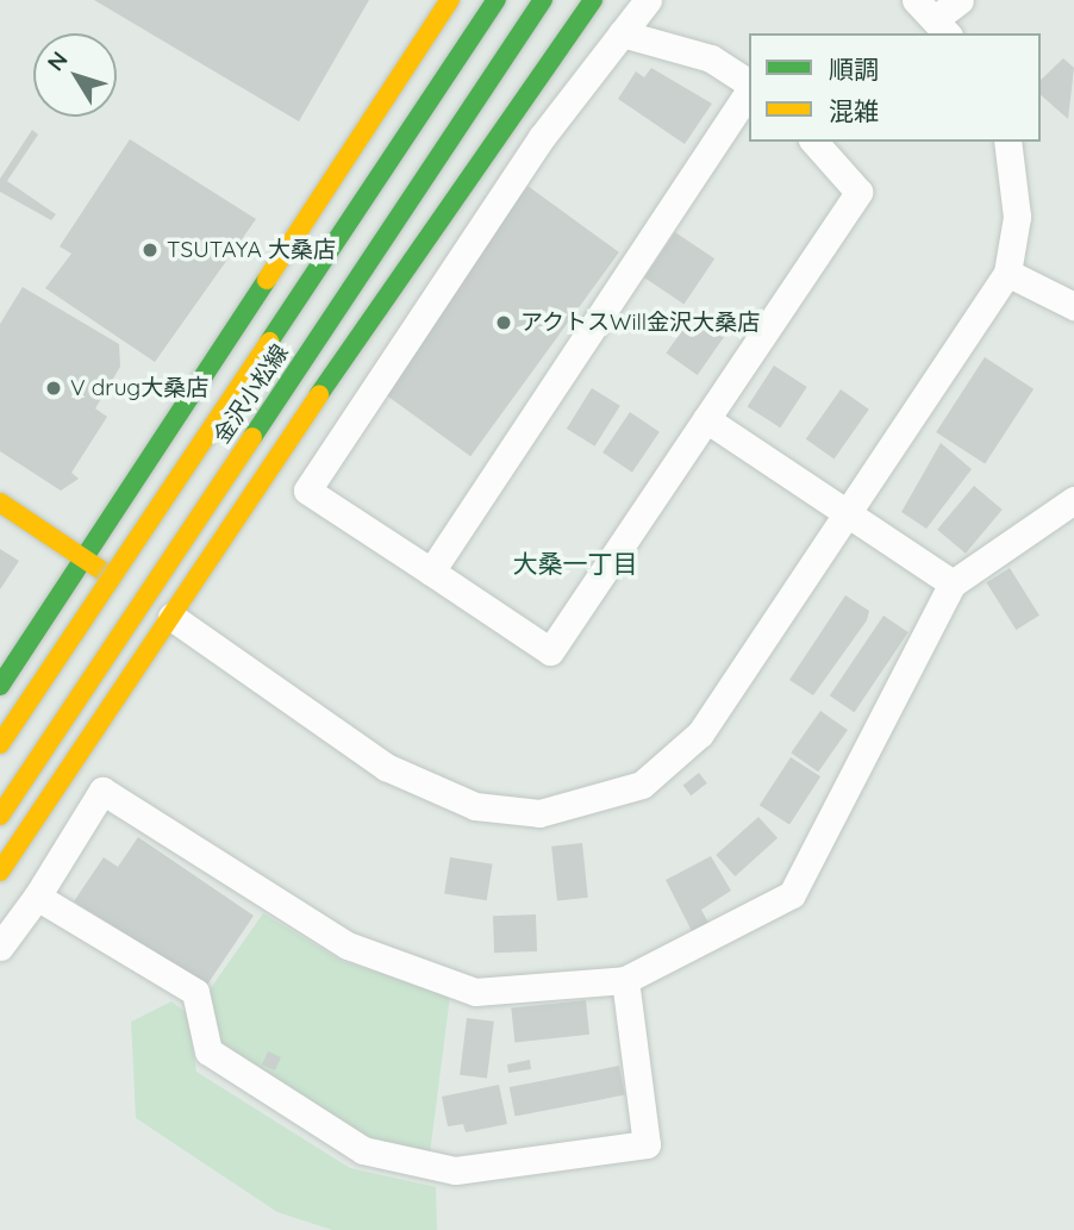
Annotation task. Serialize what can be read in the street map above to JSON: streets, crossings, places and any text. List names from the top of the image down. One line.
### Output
{"streets":{"main road":["金沢小松線"]},"districts":["大桑一丁目"],"places":["TSUTAYA 大桑店","アクトスWill金沢大桑店","V drug大桑店"],"legend":["順調","混雑"],"north":"top left"}
